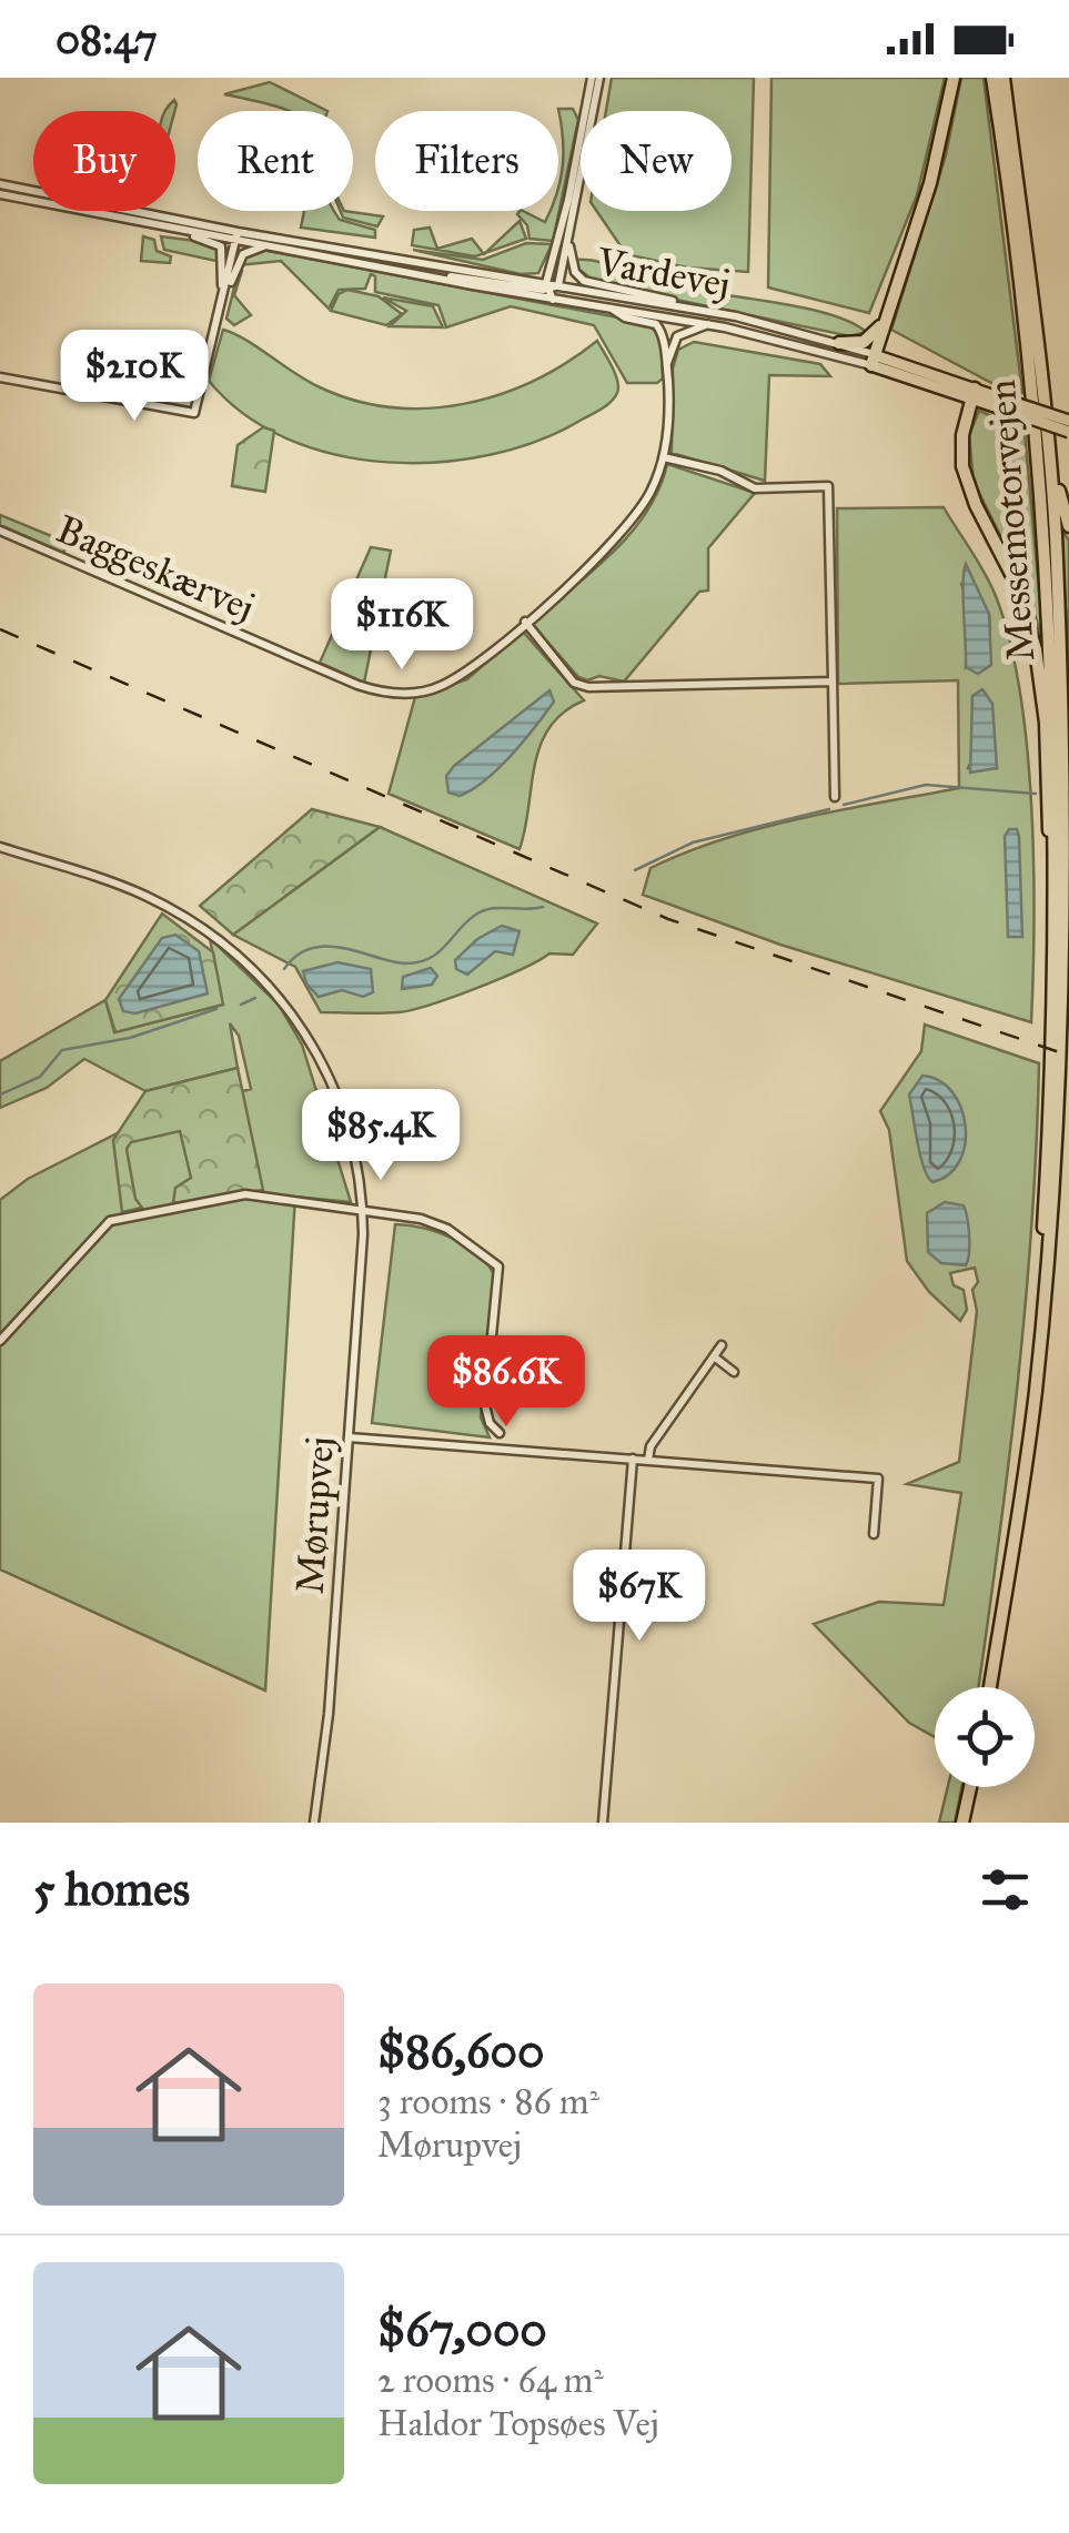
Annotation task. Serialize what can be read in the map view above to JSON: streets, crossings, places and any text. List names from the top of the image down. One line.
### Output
{"streets":{"highway":["Messemotorvejen"],"main road":["Vardevej"],"street":["Baggeskærvej","Mørupvej"]},"crossings":[["Vardevej","Baggeskærvej"]],"page":{"status":"08:47","chip":["Buy","Rent","Filters","New"],"price":["$210K","$116K","$85.4K","$86.6K","$67K"],"heading":"5 homes","list":[{"name":"$86,600","note":"3 rooms · 86 m² · Mørupvej"},{"name":"$67,000","note":"2 rooms · 64 m² · Haldor Topsøes Vej"}]}}
